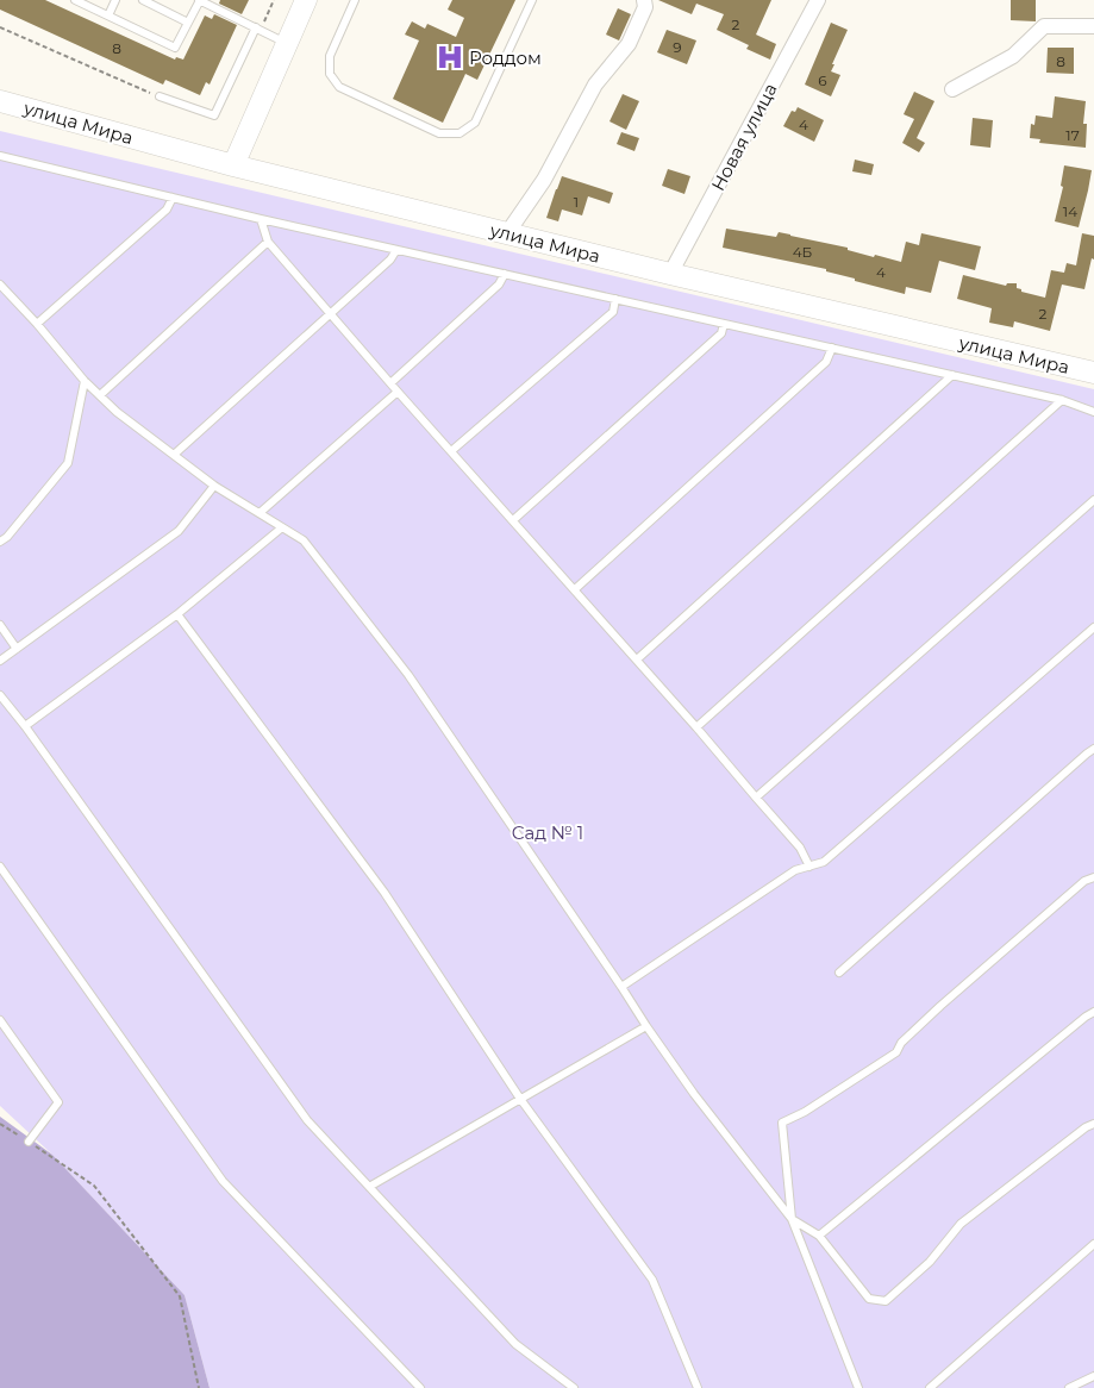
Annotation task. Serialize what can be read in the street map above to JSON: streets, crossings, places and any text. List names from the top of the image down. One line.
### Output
{"streets":{"main road":["улица Мира"],"street":["Новая улица"]},"crossings":[["улица Мира","Новая улица"]],"parks":["Сад № 1"],"places":{"hospital":["Роддом"]},"house_numbers":["2","9","8","8","6","4","17","1","14","4Б","4","2"]}
